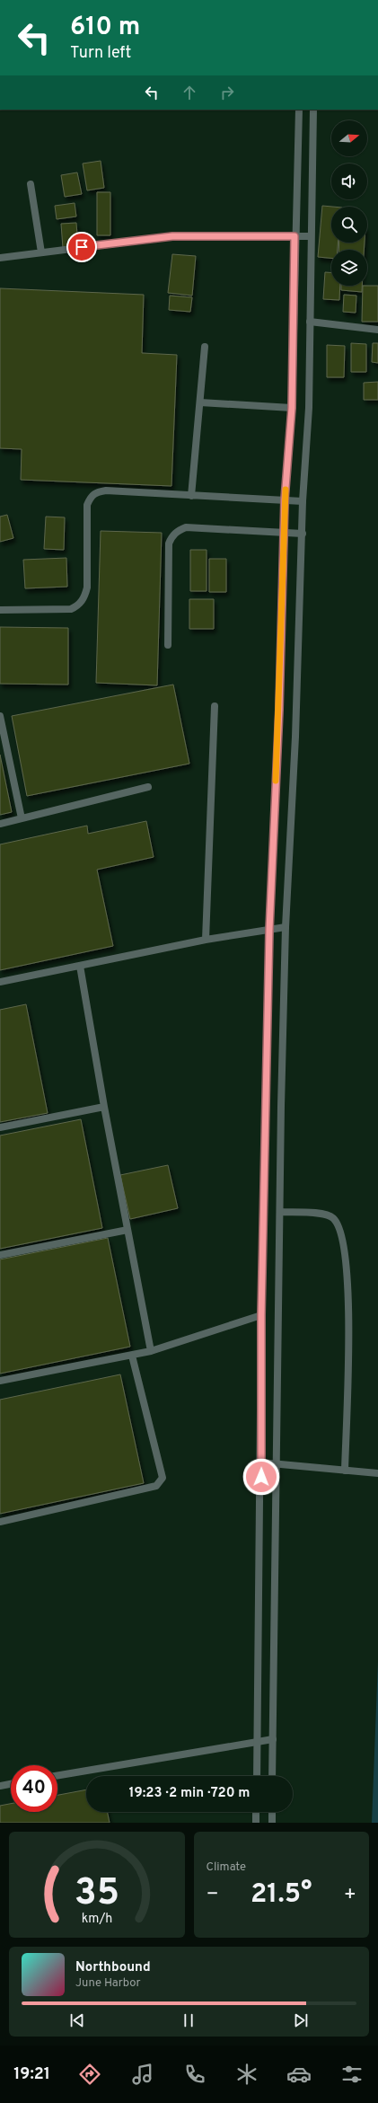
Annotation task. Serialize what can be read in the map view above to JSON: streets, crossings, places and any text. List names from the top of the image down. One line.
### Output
{"north":"right","page":{"turn":["610 m","Turn left"],"limit":"40","trip":"19:23 · 2 min · 720 m","tile":"Climate","heat":["−","21.5°","+"],"song":["Northbound","June Harbor"],"tabs":"19:21","gauge":["35","km/h"]}}
